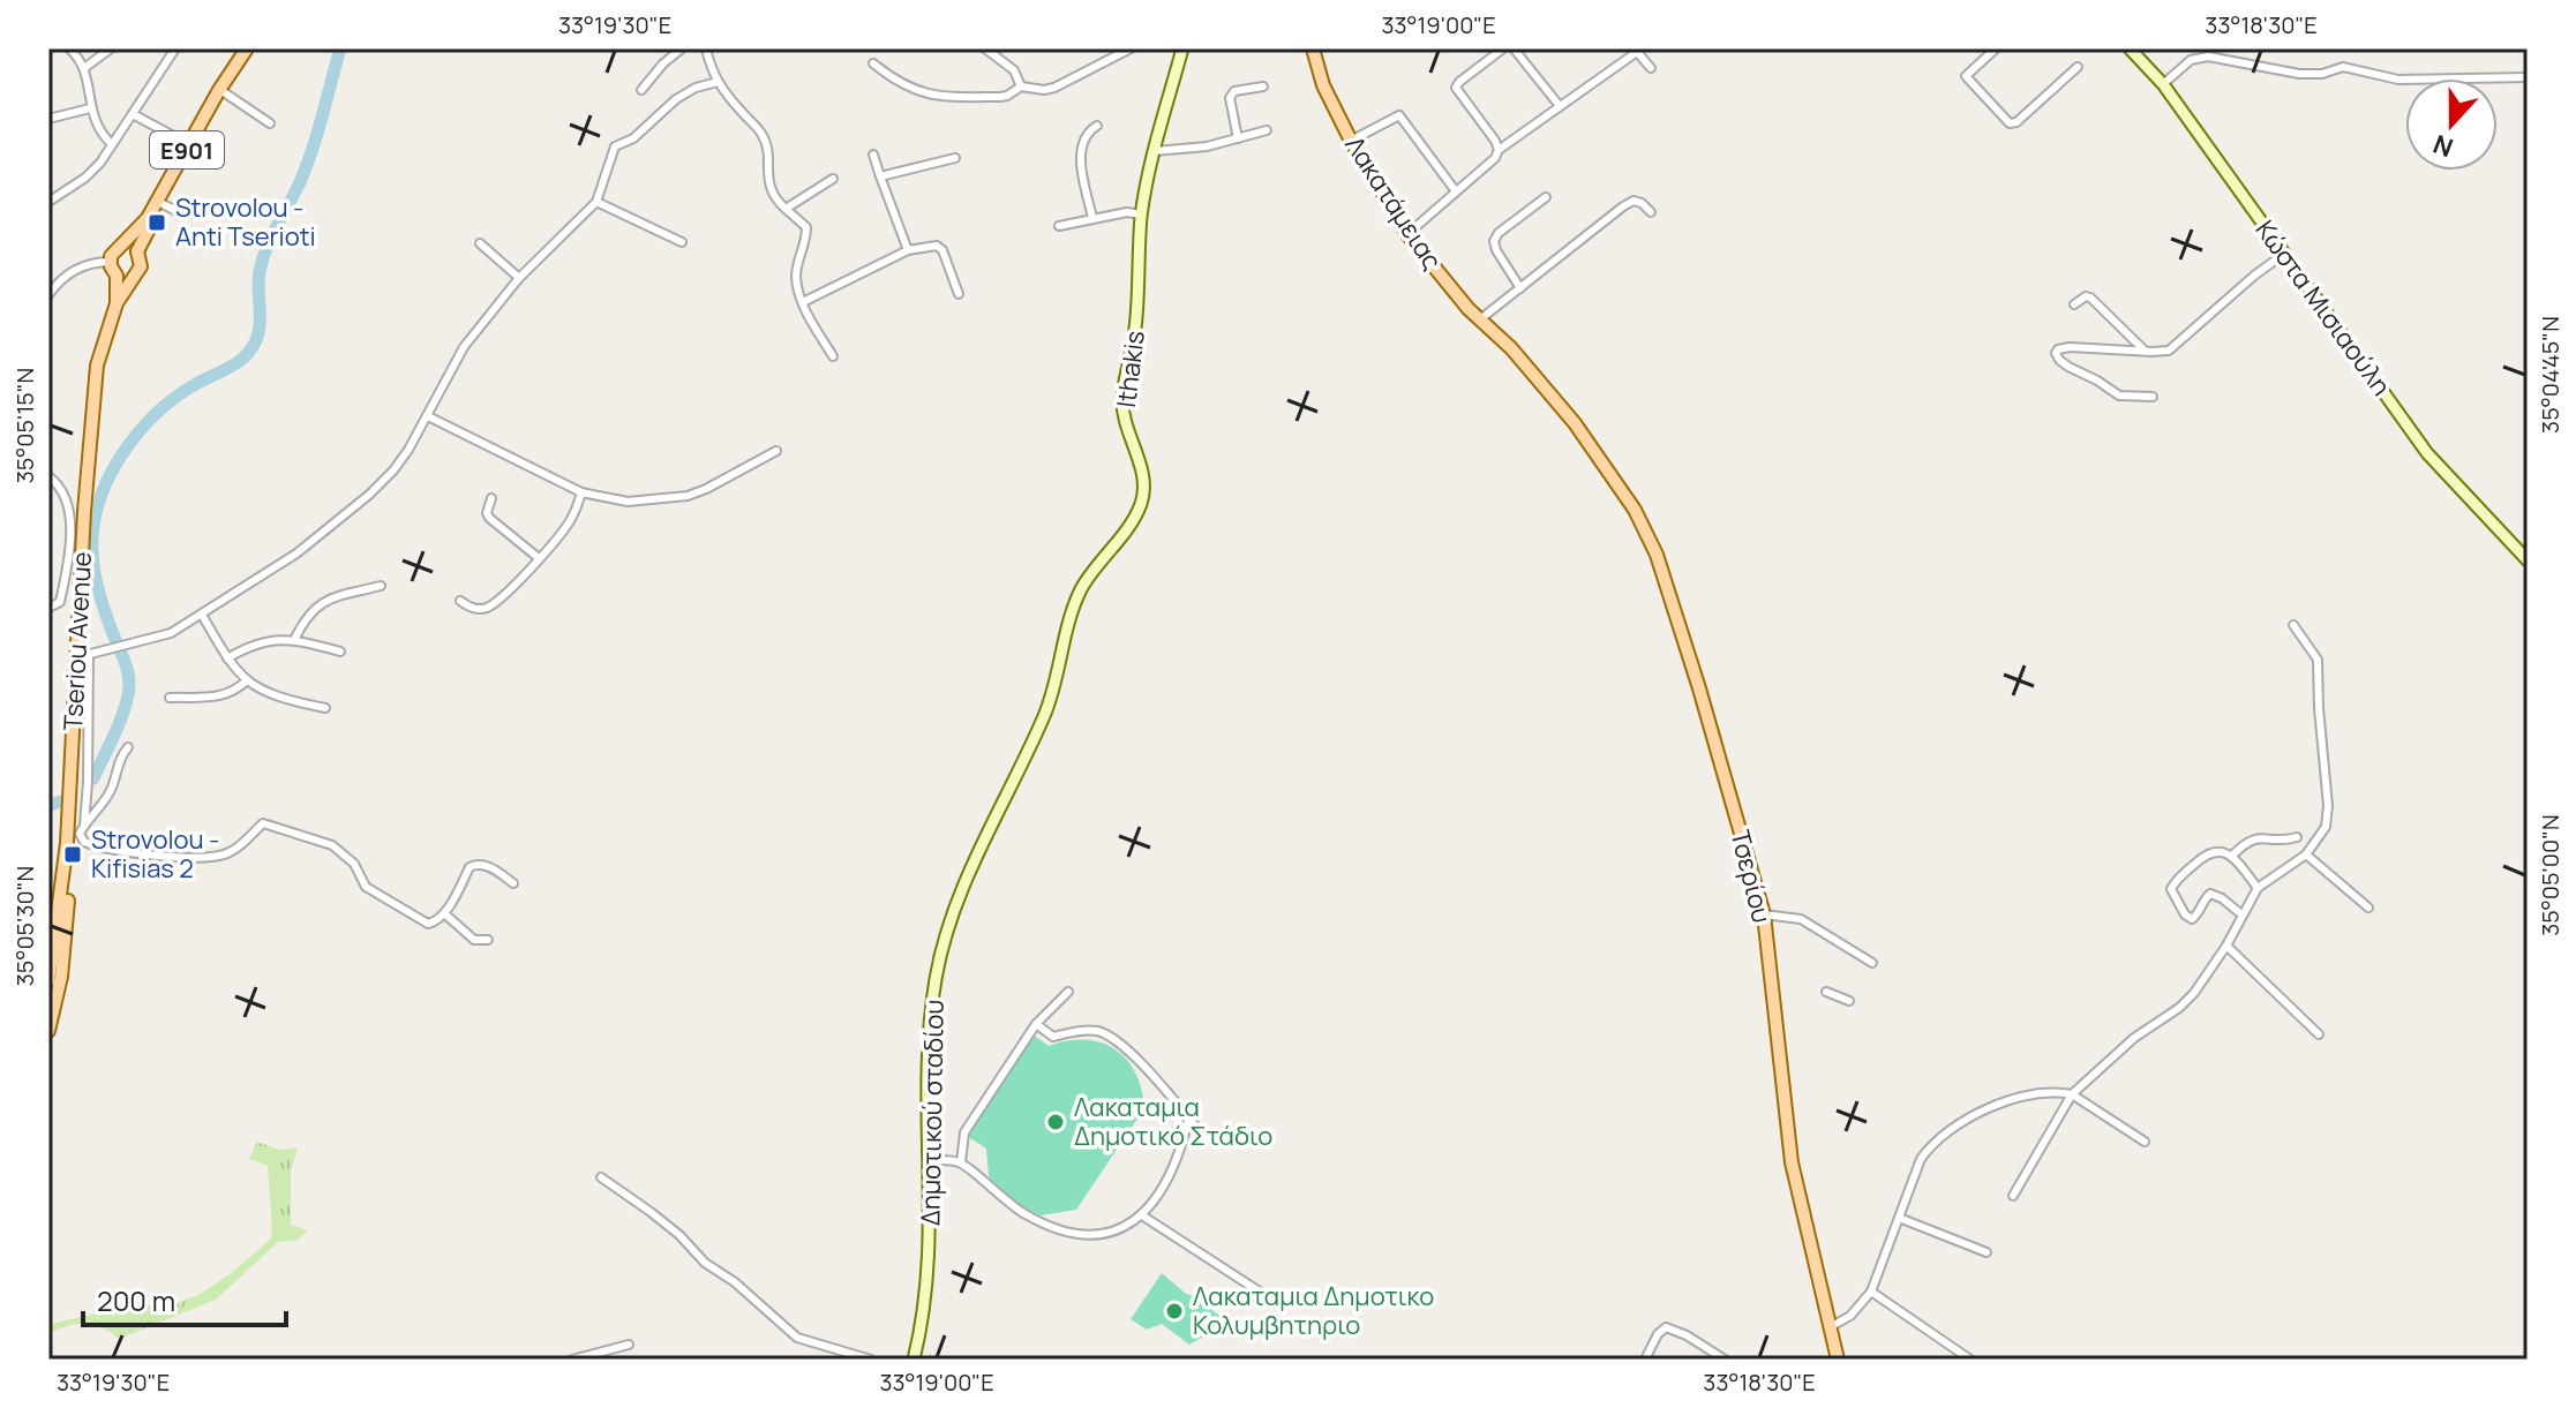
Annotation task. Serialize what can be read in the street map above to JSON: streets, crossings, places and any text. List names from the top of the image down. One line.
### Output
{"streets":{"main road":["E901","Λακατάμειας","Κώστα Μισιαούλη","Ithakis","Tseriou Avenue","Τσερίου","Δημοτικού σταδίου"]},"crossings":[["E901","Tseriou Avenue"],["Λακατάμειας","Τσερίου"],["Ithakis","Δημοτικού σταδίου"]],"places":{"transit":["Strovolou - Anti Tserioti","Strovolou - Kifisias 2"],"other":["Λακαταμια Δημοτικό Στάδιο","Λακαταμια Δημοτικο Κολυμβητηριο"]},"scale_bar":"200 m","north":"bottom","coordinates":["33°19'30\"E","33°19'00\"E","33°18'30\"E","35°04'45\"N","35°05'15\"N","35°05'00\"N","35°05'30\"N"]}
